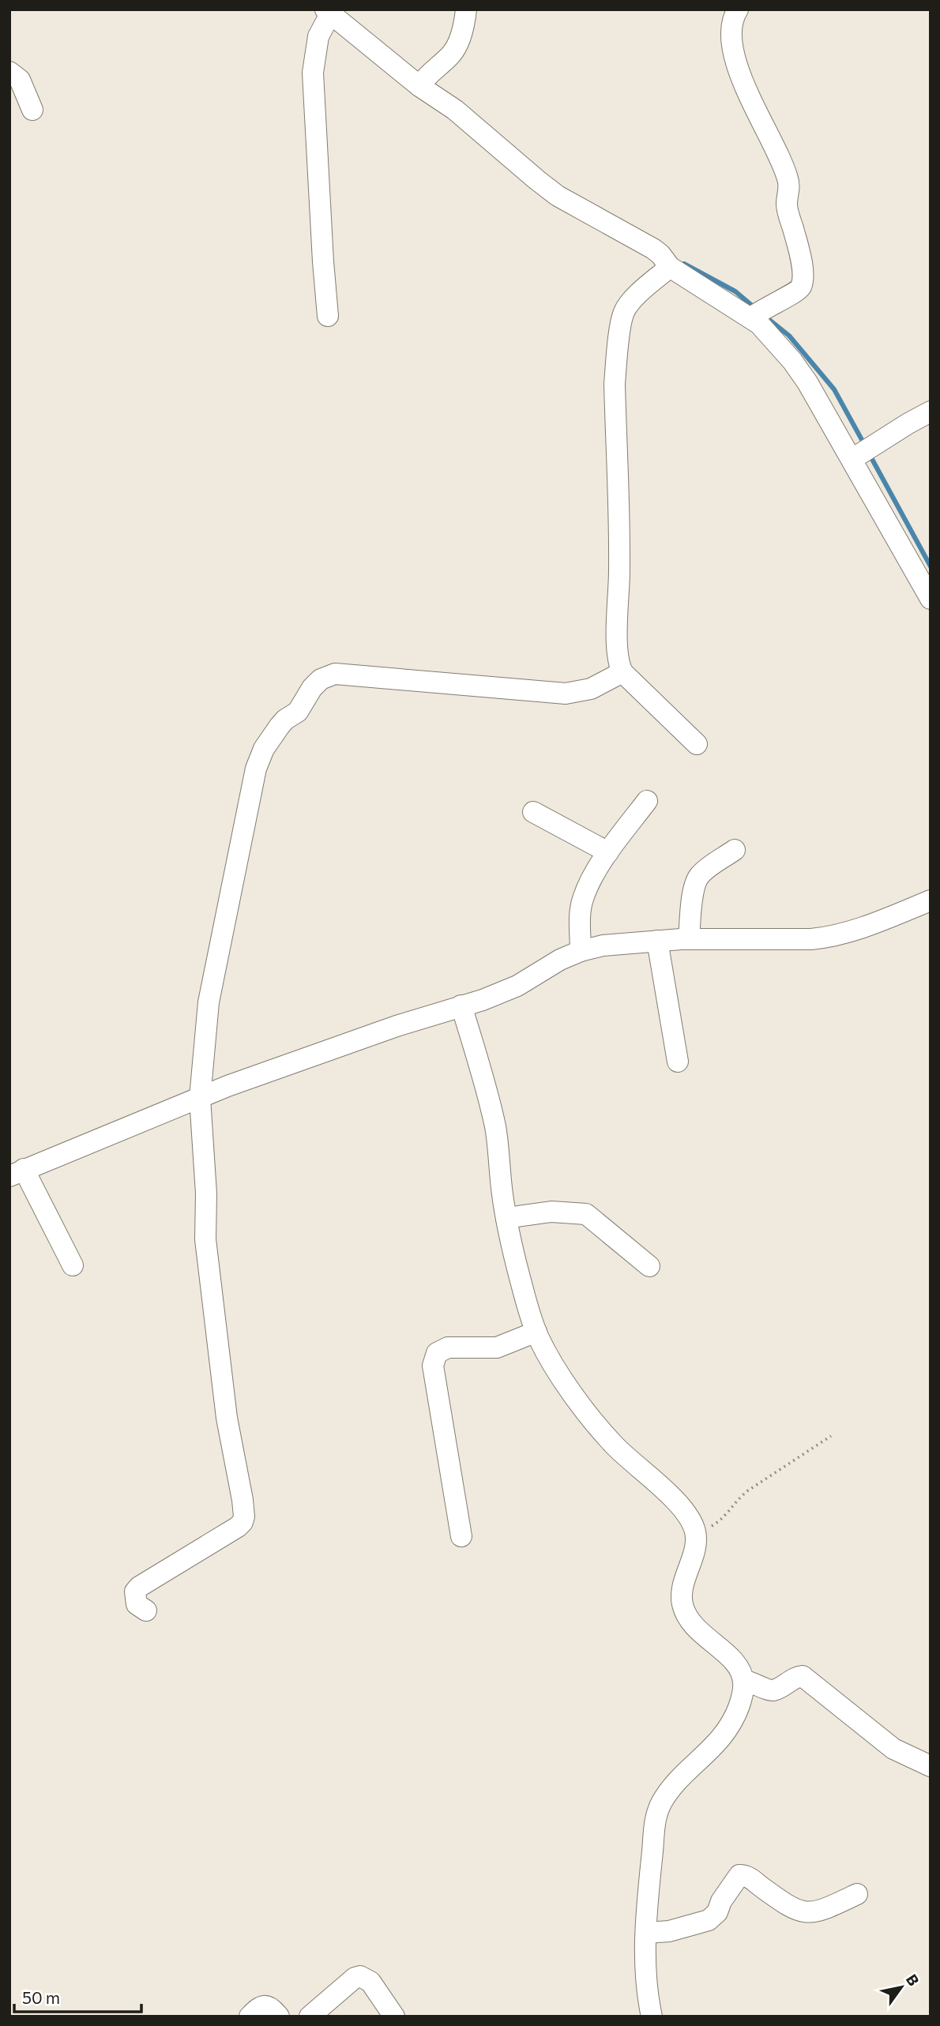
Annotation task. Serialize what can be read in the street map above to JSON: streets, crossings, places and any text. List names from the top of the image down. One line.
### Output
{"scale_bar":"50 m","north":"top right"}
